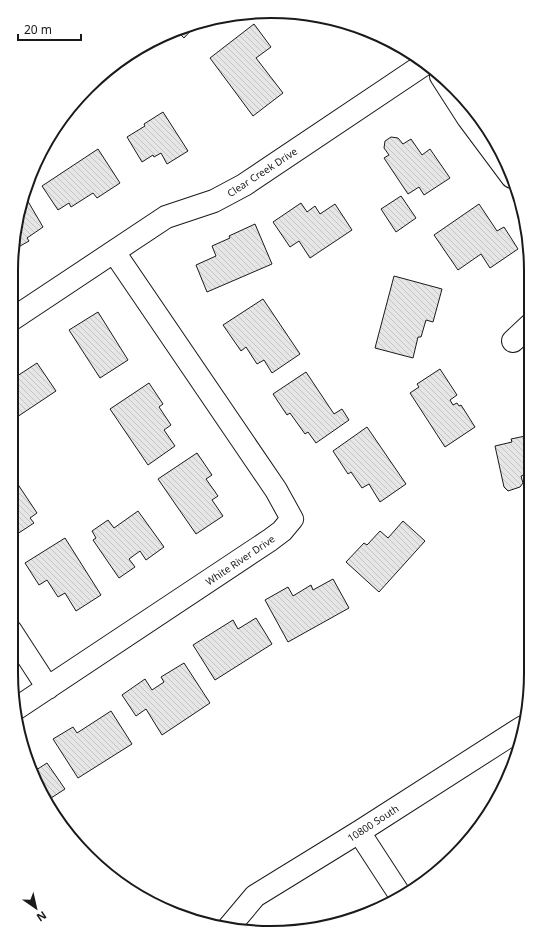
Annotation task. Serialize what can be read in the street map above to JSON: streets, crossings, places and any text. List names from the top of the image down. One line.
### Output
{"streets":{"street":["Clear Creek Drive","White River Drive","10800 South"]},"crossings":[["Clear Creek Drive","White River Drive"]],"scale_bar":"20 m","north":"bottom right"}
